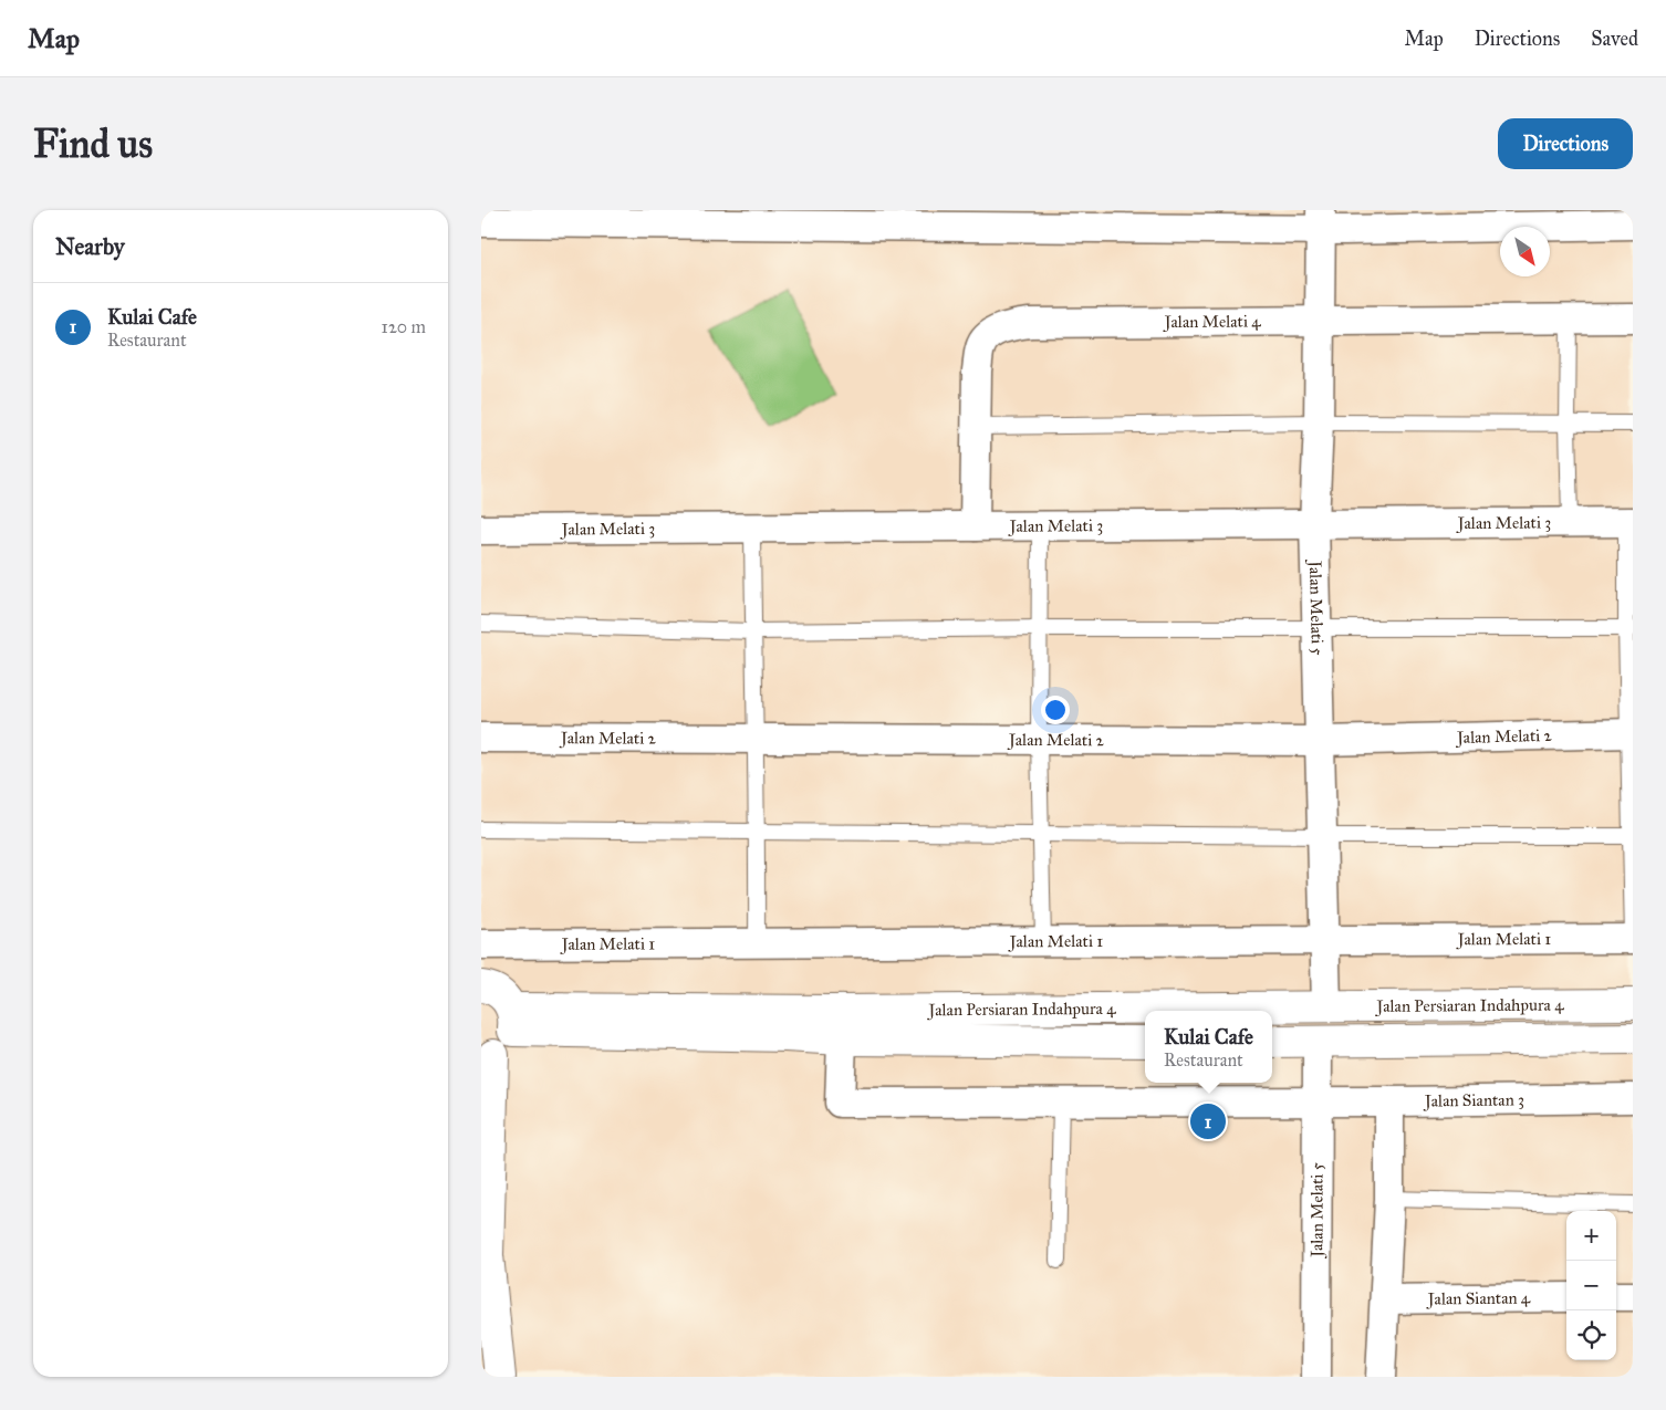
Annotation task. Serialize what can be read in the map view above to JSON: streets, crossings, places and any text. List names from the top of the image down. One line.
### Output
{"streets":{"main road":["Jalan Persiaran Indahpura 4"],"street":["Jalan Melati 4","Jalan Melati 3","Jalan Melati 5","Jalan Melati 2","Jalan Melati 1","Jalan Siantan 3","Jalan Siantan 4"]},"crossings":[["Jalan Melati 4","Jalan Melati 3"],["Jalan Melati 4","Jalan Melati 5"],["Jalan Melati 3","Jalan Melati 5"],["Jalan Melati 5","Jalan Melati 2"],["Jalan Melati 5","Jalan Melati 1"],["Jalan Melati 5","Jalan Persiaran Indahpura 4"],["Jalan Melati 5","Jalan Siantan 3"],["Jalan Persiaran Indahpura 4","Jalan Siantan 3"]],"north":"bottom right","page":{"header":"Map","nav":["Map","Directions","Saved"],"buttons":"Directions","title":"Find us","heading":"Nearby","list":[{"mark":"1","name":"Kulai Cafe","note":"Restaurant","value":"120 m"}],"popup":["Kulai Cafe","Restaurant"],"pins":"1","map_buttons":["+","−"]}}
